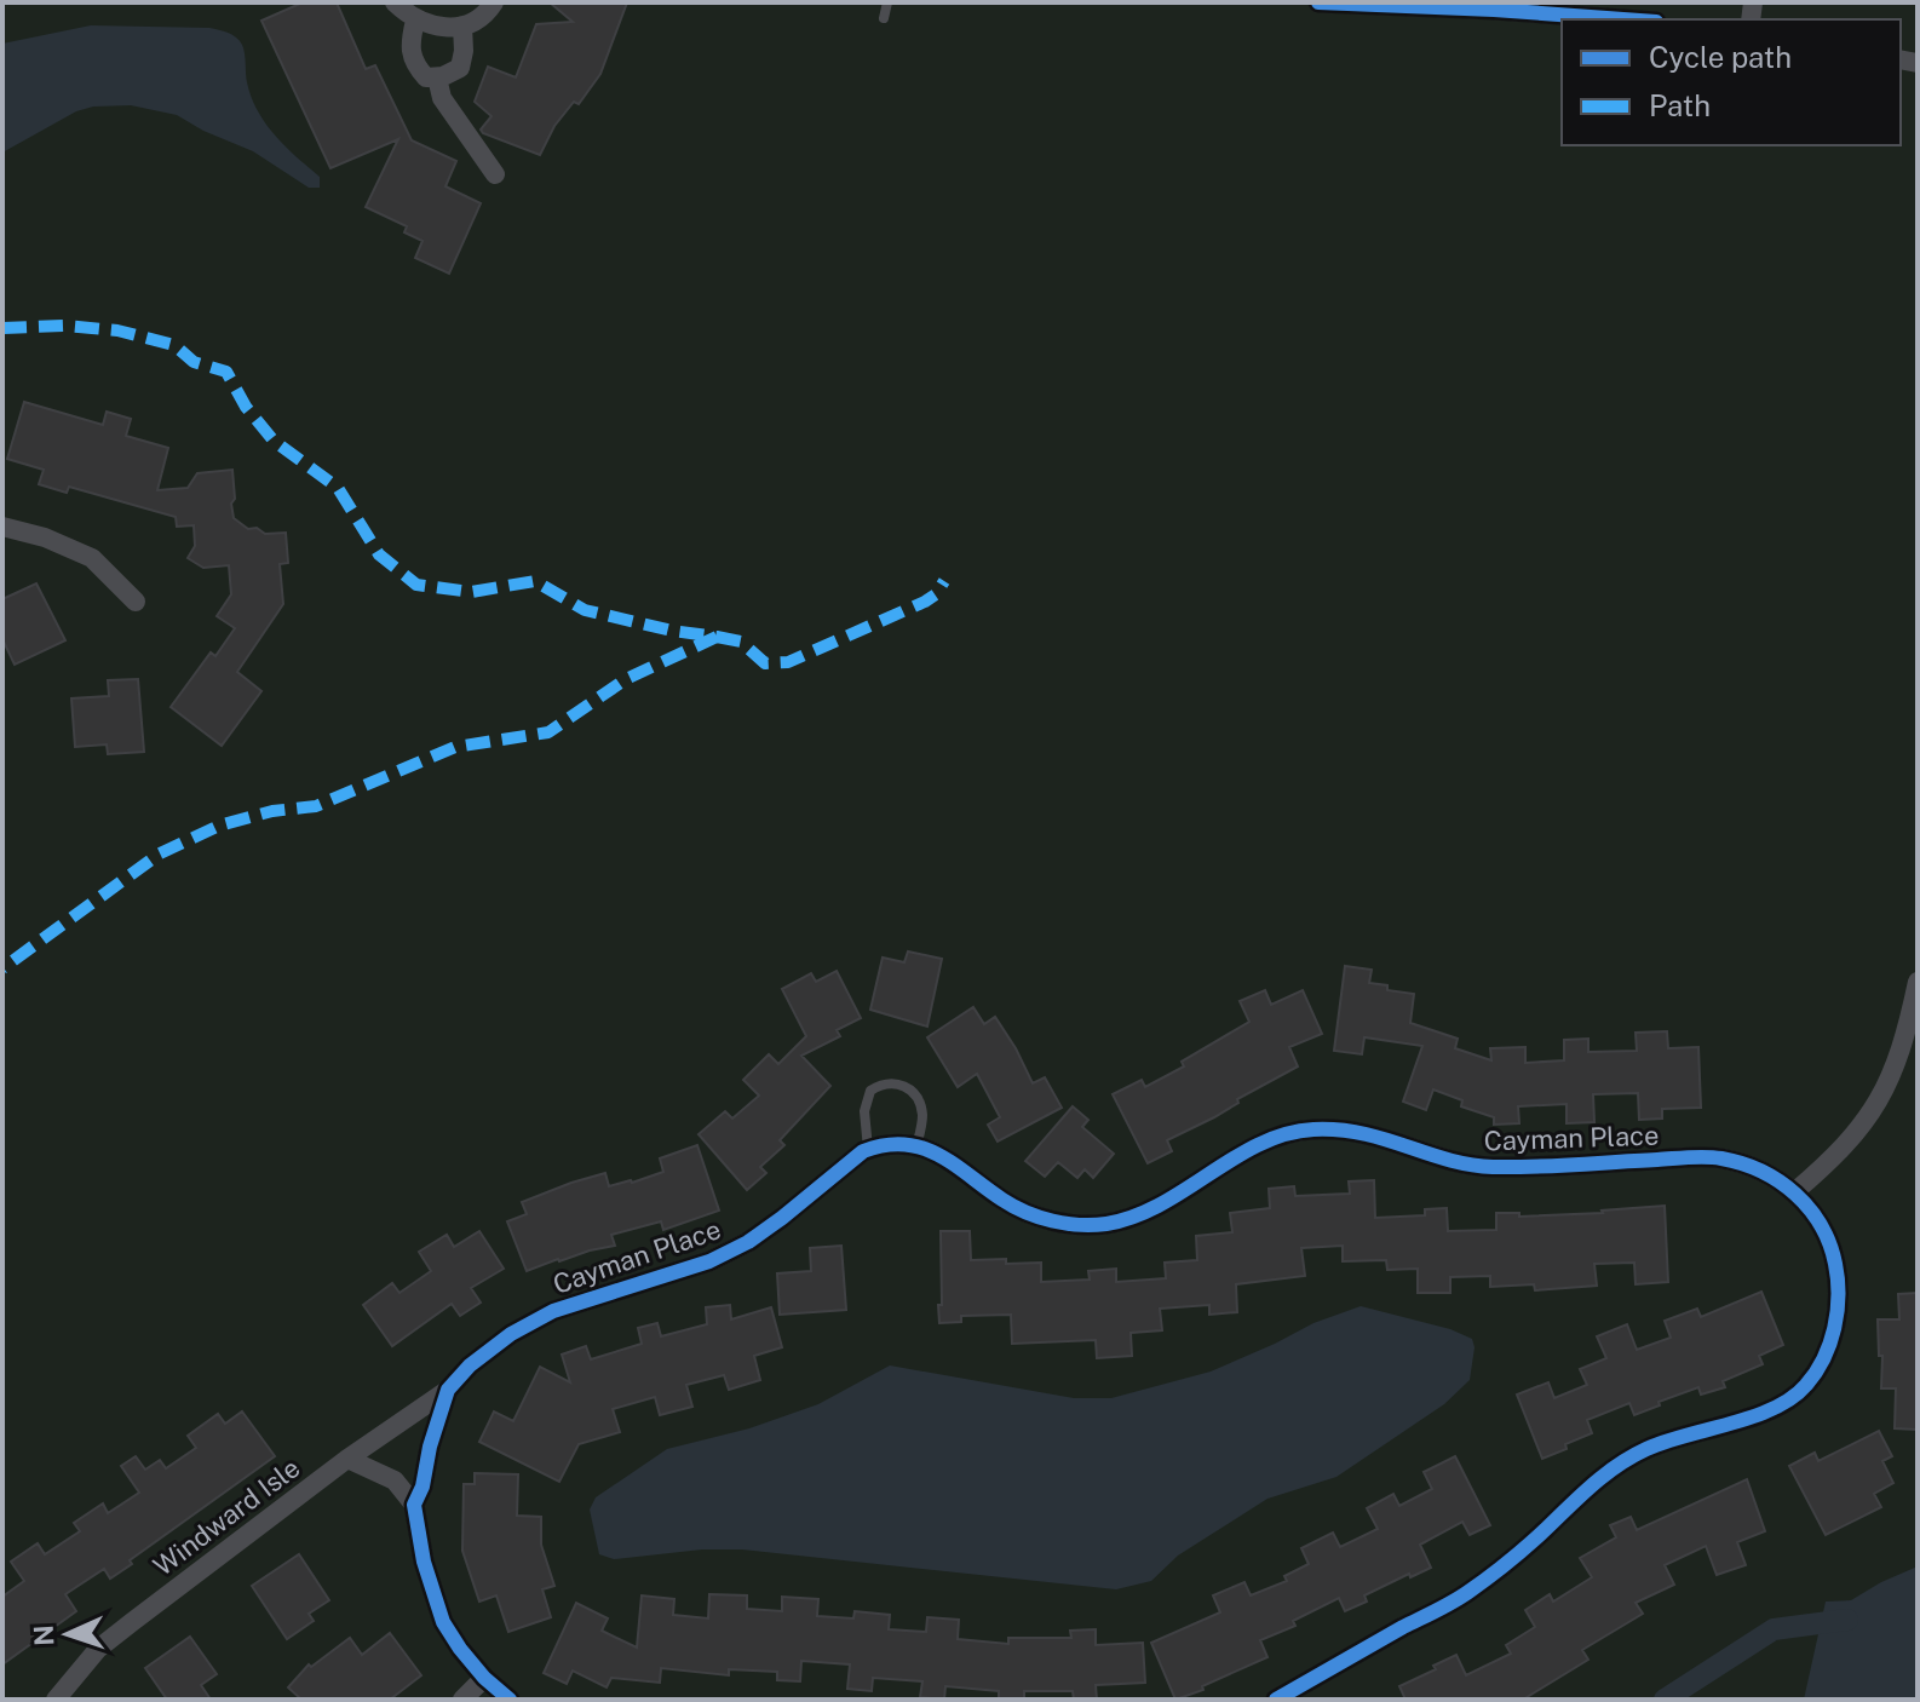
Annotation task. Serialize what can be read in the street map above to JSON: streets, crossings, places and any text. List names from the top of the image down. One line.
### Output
{"streets":{"street":["Cayman Place","Windward Isle"]},"crossings":[["Cayman Place","Windward Isle"]],"legend":["Cycle path","Path"],"north":"left"}
